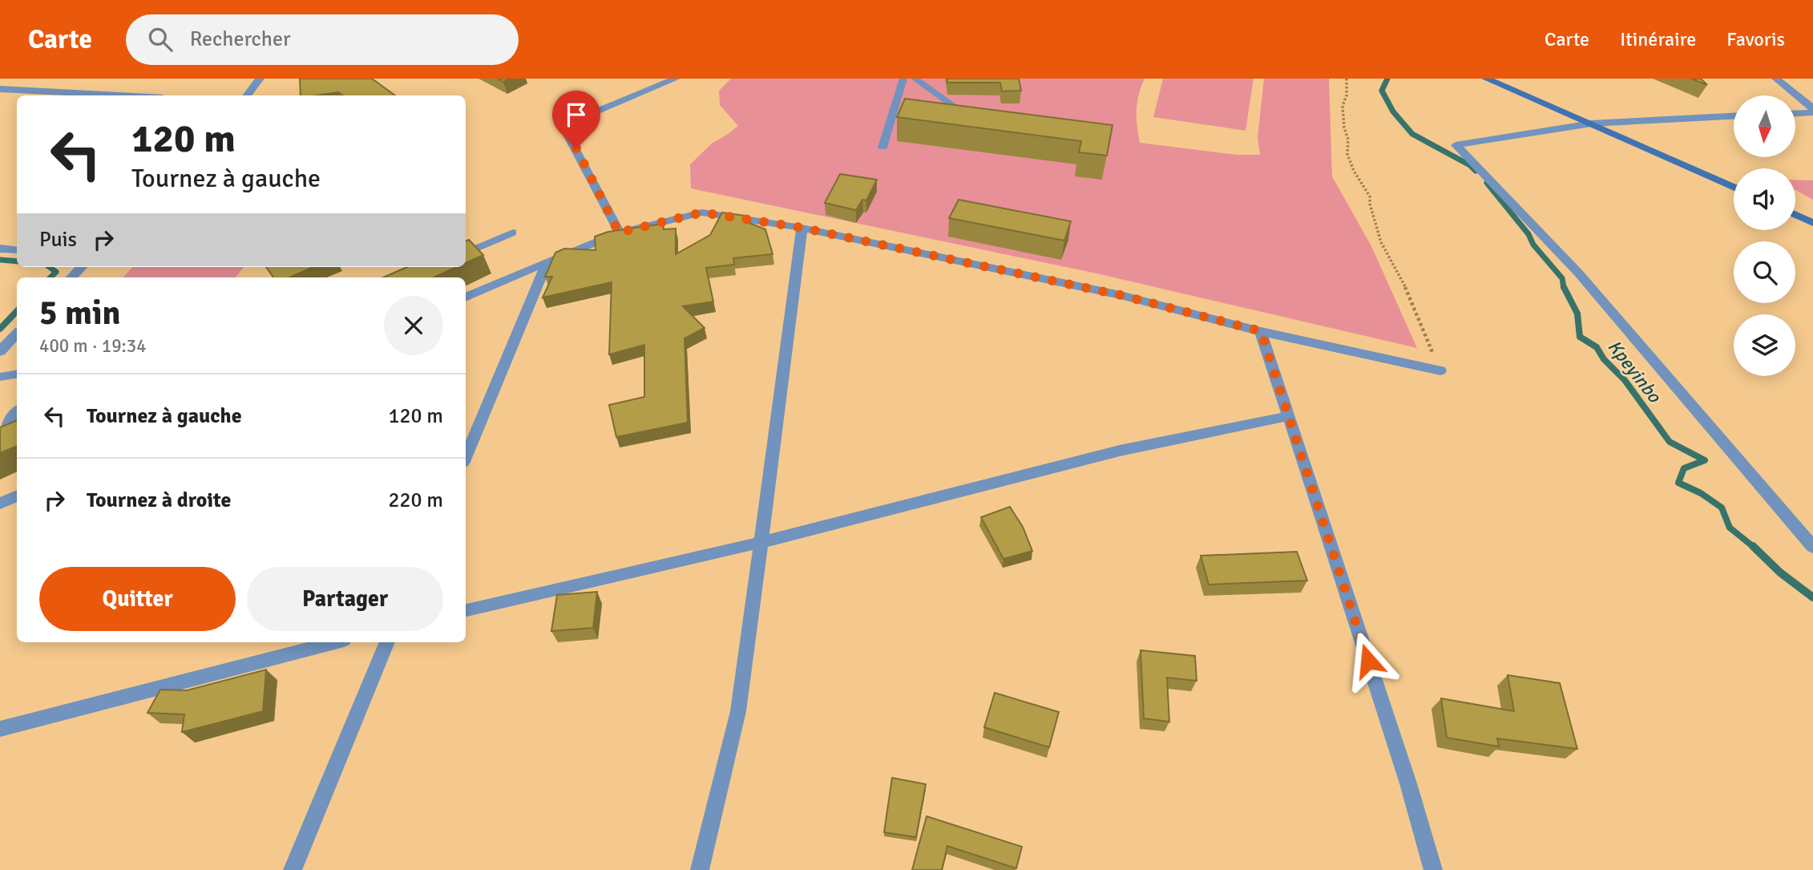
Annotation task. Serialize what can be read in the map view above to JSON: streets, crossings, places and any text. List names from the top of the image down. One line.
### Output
{"water":["Kpeyinbo"],"north":"bottom","page":{"header":"Carte","search":"Rechercher","nav":["Carte","Itinéraire","Favoris"],"turn":["120 m","Tournez à gauche"],"then":"Puis","heading":["5 min","400 m · 19:34"],"list":[{"name":"Tournez à gauche","value":"120 m"},{"name":"Tournez à droite","value":"220 m"}],"buttons":["Quitter","Partager"]}}
